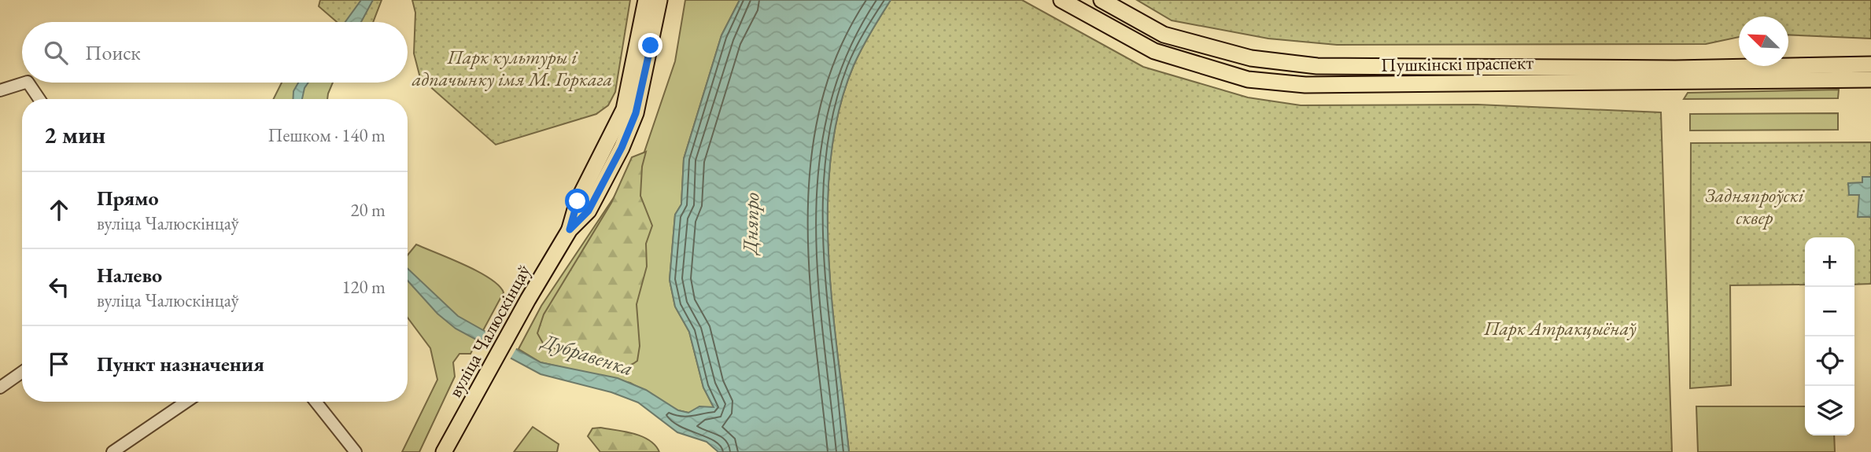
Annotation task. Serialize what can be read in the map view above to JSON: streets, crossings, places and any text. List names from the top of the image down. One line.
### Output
{"streets":{"main road":["Пушкінскі праспект","вуліца Чалюскінцаў"]},"water":["Дняпро","Дубравенка"],"parks":["Парк культуры і адпачынку імя М. Горкага","Задняпроўскі сквер","Парк Атракцыёнаў"],"north":"top left","page":{"search":"Поиск","heading":["2 мин","Пешком · 140 m"],"list":[["Прямо","вуліца Чалюскінцаў","20 m"],["Налево","вуліца Чалюскінцаў","120 m"],"Пункт назначения"],"map_buttons":["+","−"]}}
